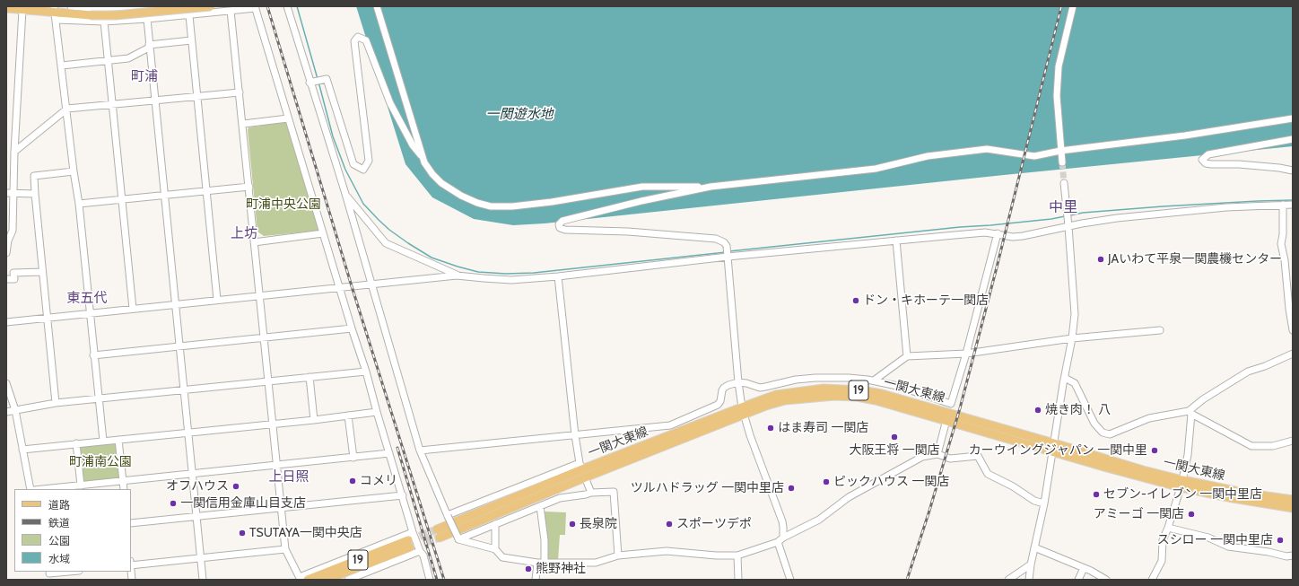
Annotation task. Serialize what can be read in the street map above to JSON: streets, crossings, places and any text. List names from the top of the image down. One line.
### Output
{"streets":{"main road":["19","一関大東線"]},"districts":["町浦","中里","上坊","東五代","上日照"],"water":["一関遊水地"],"parks":["町浦中央公園","町浦南公園"],"places":["JAいわて平泉一関農機センター","ドン・キホーテ一関店","焼き肉！ 八","はま寿司 一関店","大阪王将 一関店","カーウイングジャパン 一関中里","コメリ","ピックハウス 一関店","オフハウス","ツルハドラッグ 一関中里店","セブン-イレブン 一関中里店","一関信用金庫山目支店","アミーゴ 一関店","長泉院","スポーツデポ","TSUTAYA一関中央店","スシロー 一関中里店","熊野神社"],"legend":["道路","鉄道","公園","水域"]}
